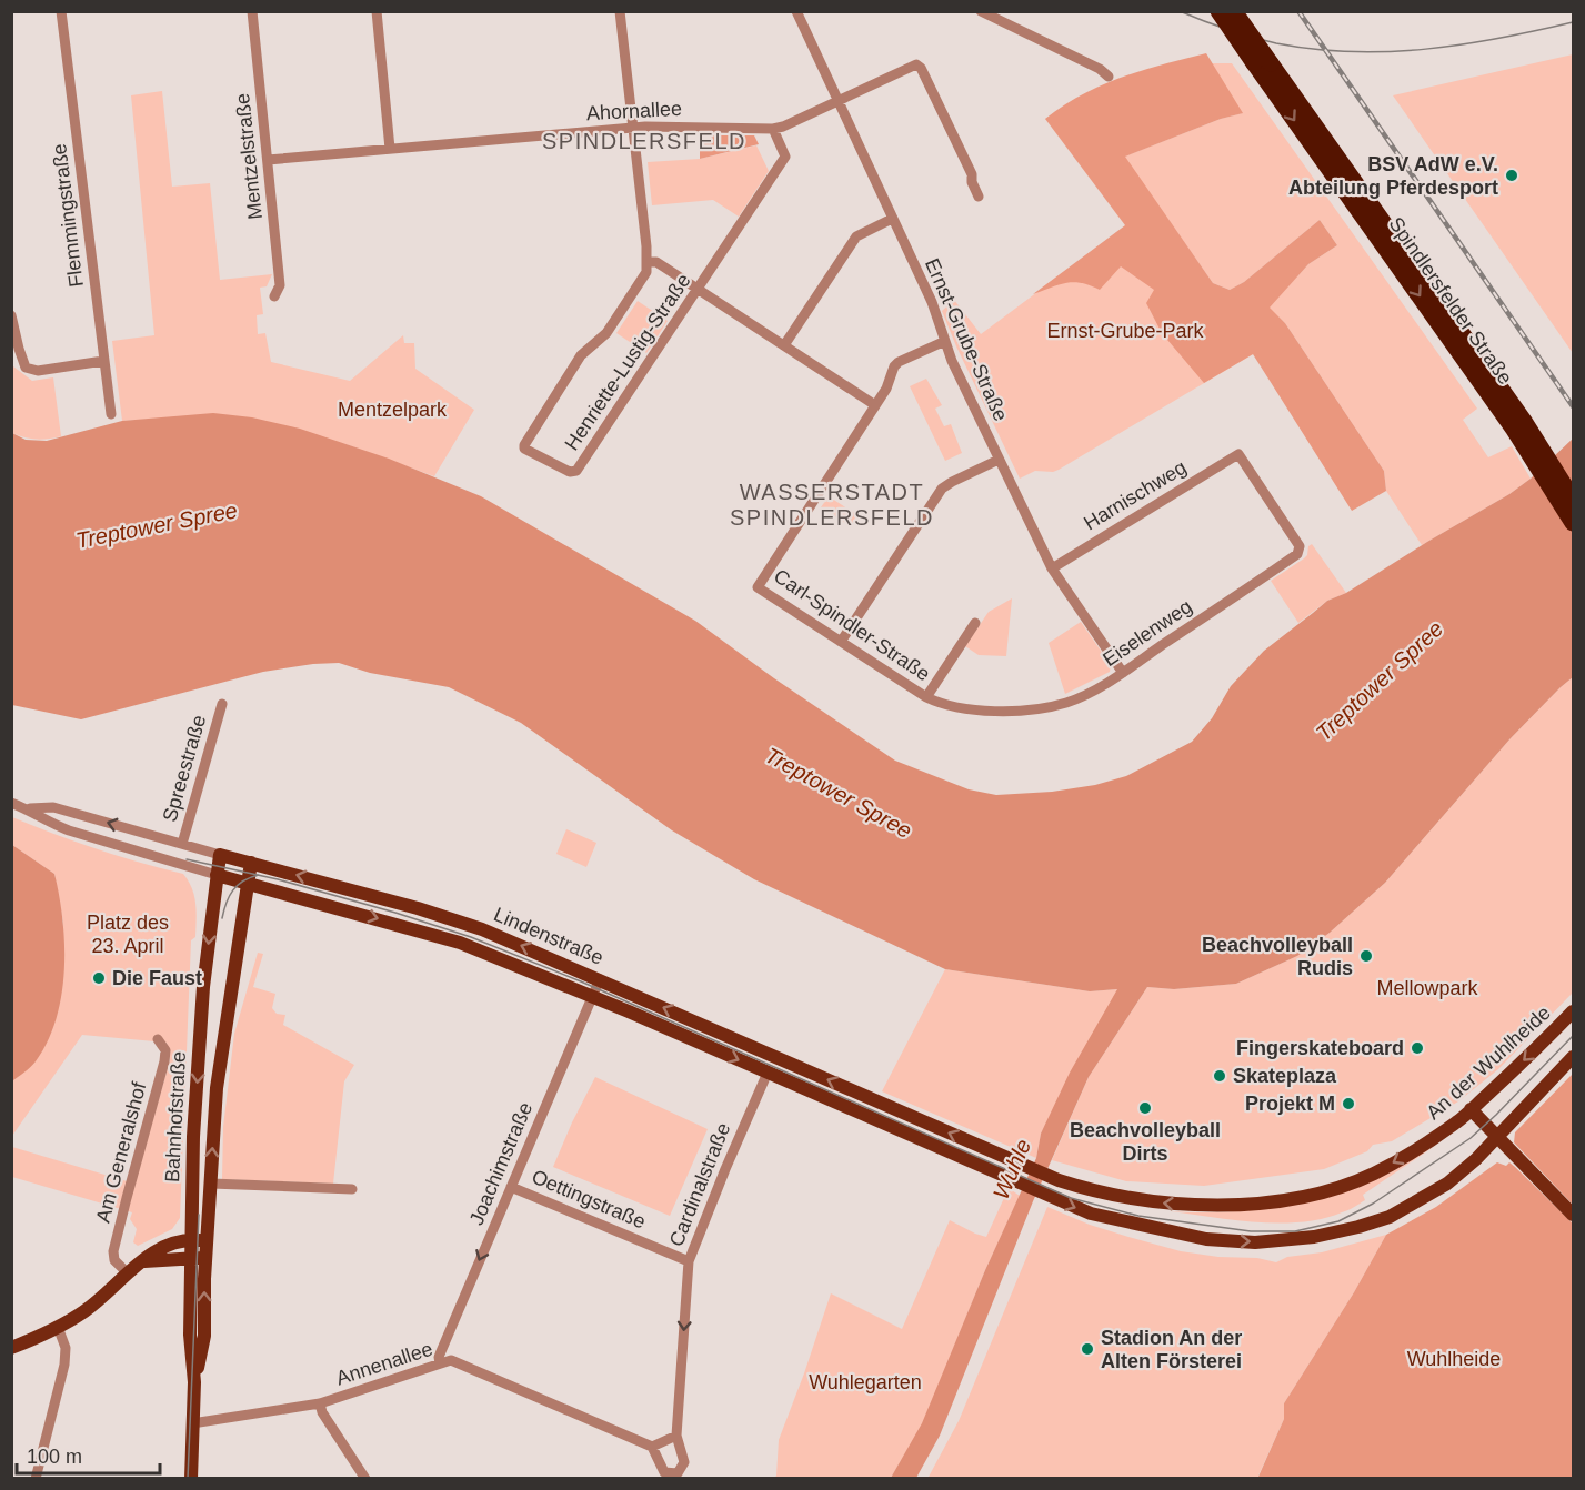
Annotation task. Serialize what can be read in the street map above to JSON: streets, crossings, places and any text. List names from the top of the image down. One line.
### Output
{"streets":{"highway":["Spindlersfelder Straße"],"main road":["Lindenstraße","An der Wuhlheide","Bahnhofstraße"],"street":["Ahornallee","Mentzelstraße","Flemmingstraße","Ernst-Grube-Straße","Henriette-Lustig-Straße","Harnischweg","Carl-Spindler-Straße","Eiselenweg","Spreestraße","Am Generalshof","Joachimstraße","Cardinalstraße","Oettingstraße","Annenallee"]},"crossings":[["Ahornallee","Mentzelstraße"],["Ahornallee","Ernst-Grube-Straße"],["Ahornallee","Henriette-Lustig-Straße"],["Ernst-Grube-Straße","Harnischweg"],["Ernst-Grube-Straße","Carl-Spindler-Straße"],["Ernst-Grube-Straße","Eiselenweg"],["Harnischweg","Eiselenweg"],["Carl-Spindler-Straße","Eiselenweg"],["Spreestraße","Lindenstraße"],["Lindenstraße","An der Wuhlheide"],["Lindenstraße","Bahnhofstraße"],["Lindenstraße","Joachimstraße"],["Lindenstraße","Cardinalstraße"],["Bahnhofstraße","Annenallee"],["Joachimstraße","Oettingstraße"],["Joachimstraße","Annenallee"],["Cardinalstraße","Oettingstraße"],["Cardinalstraße","Annenallee"]],"one_way":["An der Wuhlheide","Joachimstraße","Cardinalstraße"],"districts":["SPINDLERSFELD","WASSERSTADT SPINDLERSFELD"],"water":["Treptower Spree","Wuhle"],"parks":["Ernst-Grube-Park","Mentzelpark","Platz des 23. April","Mellowpark","Wuhlheide","Wuhlegarten"],"places":["BSV AdW e.V. Abteilung Pferdesport","Beachvolleyball Rudis","Die Faust","Fingerskateboard","Skateplaza","Projekt M","Beachvolleyball Dirts","Stadion An der Alten Försterei"],"scale_bar":"100 m"}
